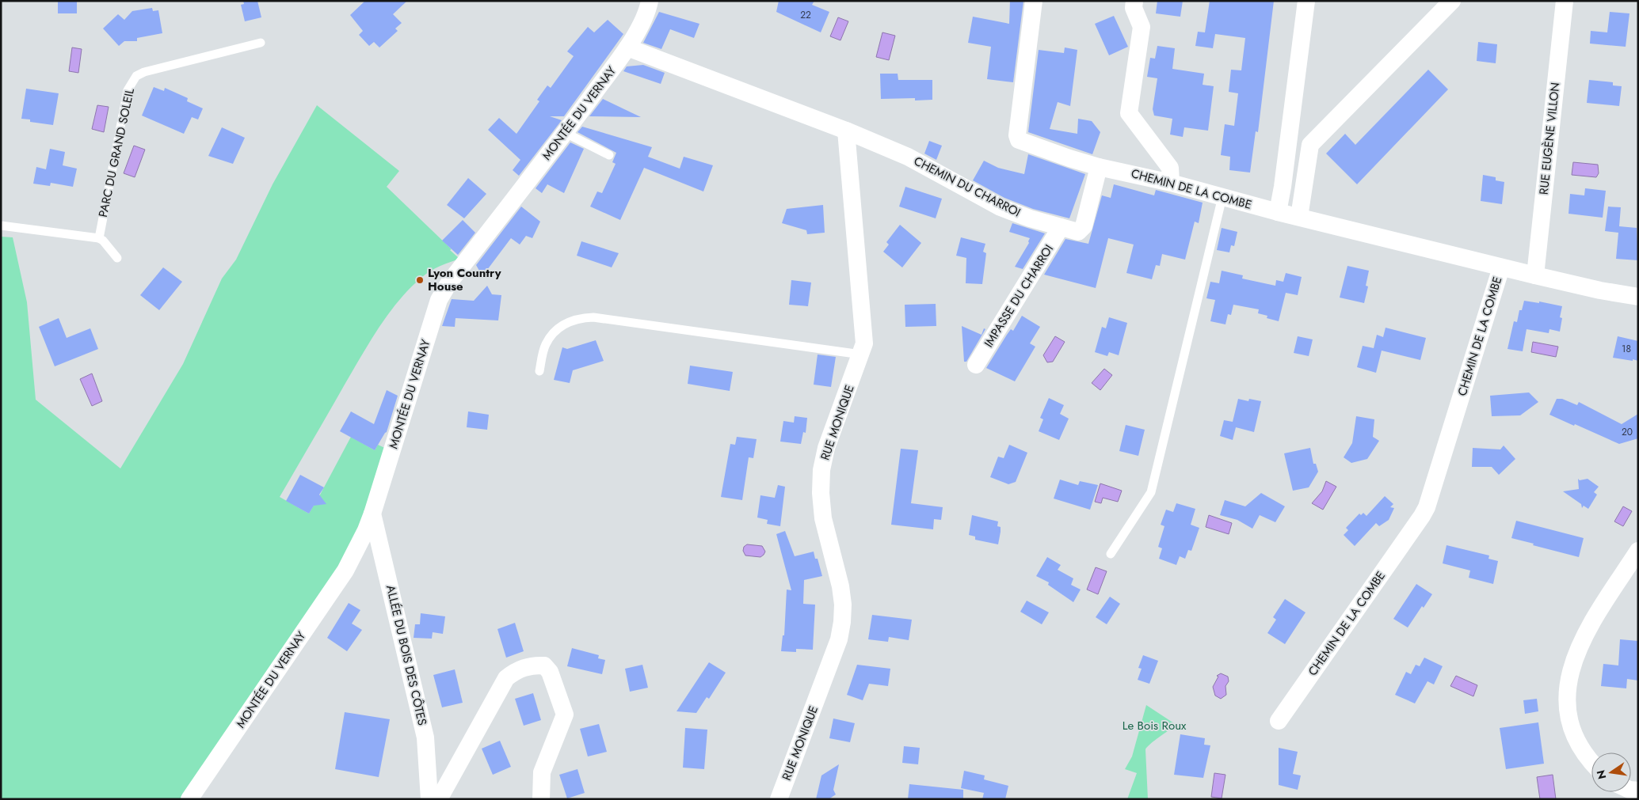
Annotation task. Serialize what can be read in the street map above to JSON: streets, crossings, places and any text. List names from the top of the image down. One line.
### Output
{"streets":{"street":["MONTÉE DU VERNAY","RUE EUGÈNE VILLON","CHEMIN DU CHARROI","CHEMIN DE LA COMBE","IMPASSE DU CHARROI","RUE MONIQUE","ALLÉE DU BOIS DES CÔTES"],"lane":["PARC DU GRAND SOLEIL"]},"crossings":[["MONTÉE DU VERNAY","CHEMIN DU CHARROI"],["MONTÉE DU VERNAY","ALLÉE DU BOIS DES CÔTES"],["CHEMIN DU CHARROI","CHEMIN DE LA COMBE"],["CHEMIN DU CHARROI","IMPASSE DU CHARROI"],["CHEMIN DU CHARROI","RUE MONIQUE"]],"parks":["Le Bois Roux"],"places":["Lyon Country House"],"house_numbers":["22","18","20"],"north":"left"}
